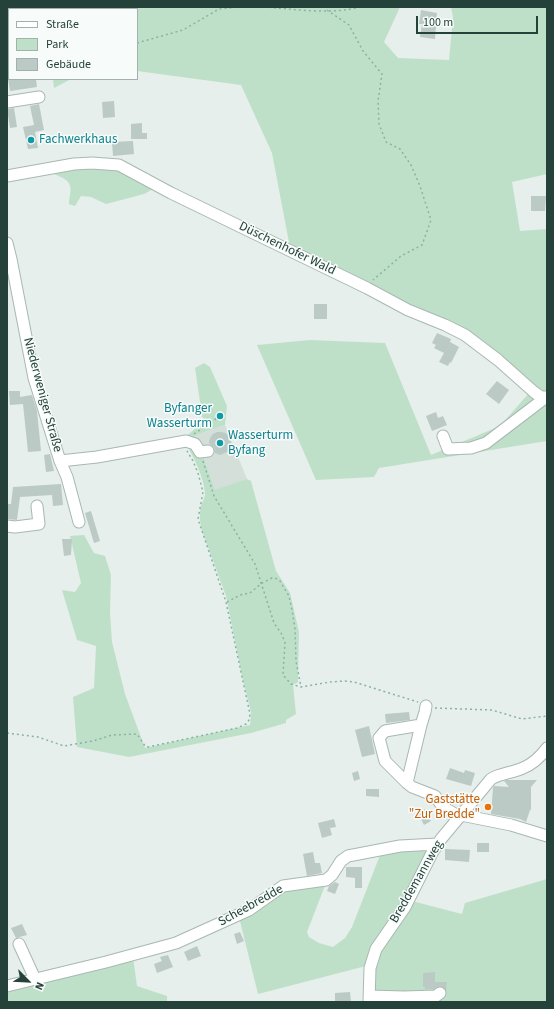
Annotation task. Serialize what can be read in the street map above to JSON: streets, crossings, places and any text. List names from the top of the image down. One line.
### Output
{"streets":{"street":["Düschenhofer Wald","Niederweniger Straße","Breddemannweg","Scheebredde"]},"crossings":[["Breddemannweg","Scheebredde"]],"places":["Fachwerkhaus","Byfanger Wasserturm","Wasserturm Byfang","Gaststätte \"Zur Bredde\""],"legend":["Straße","Park","Gebäude"],"scale_bar":"100 m","north":"bottom right"}
